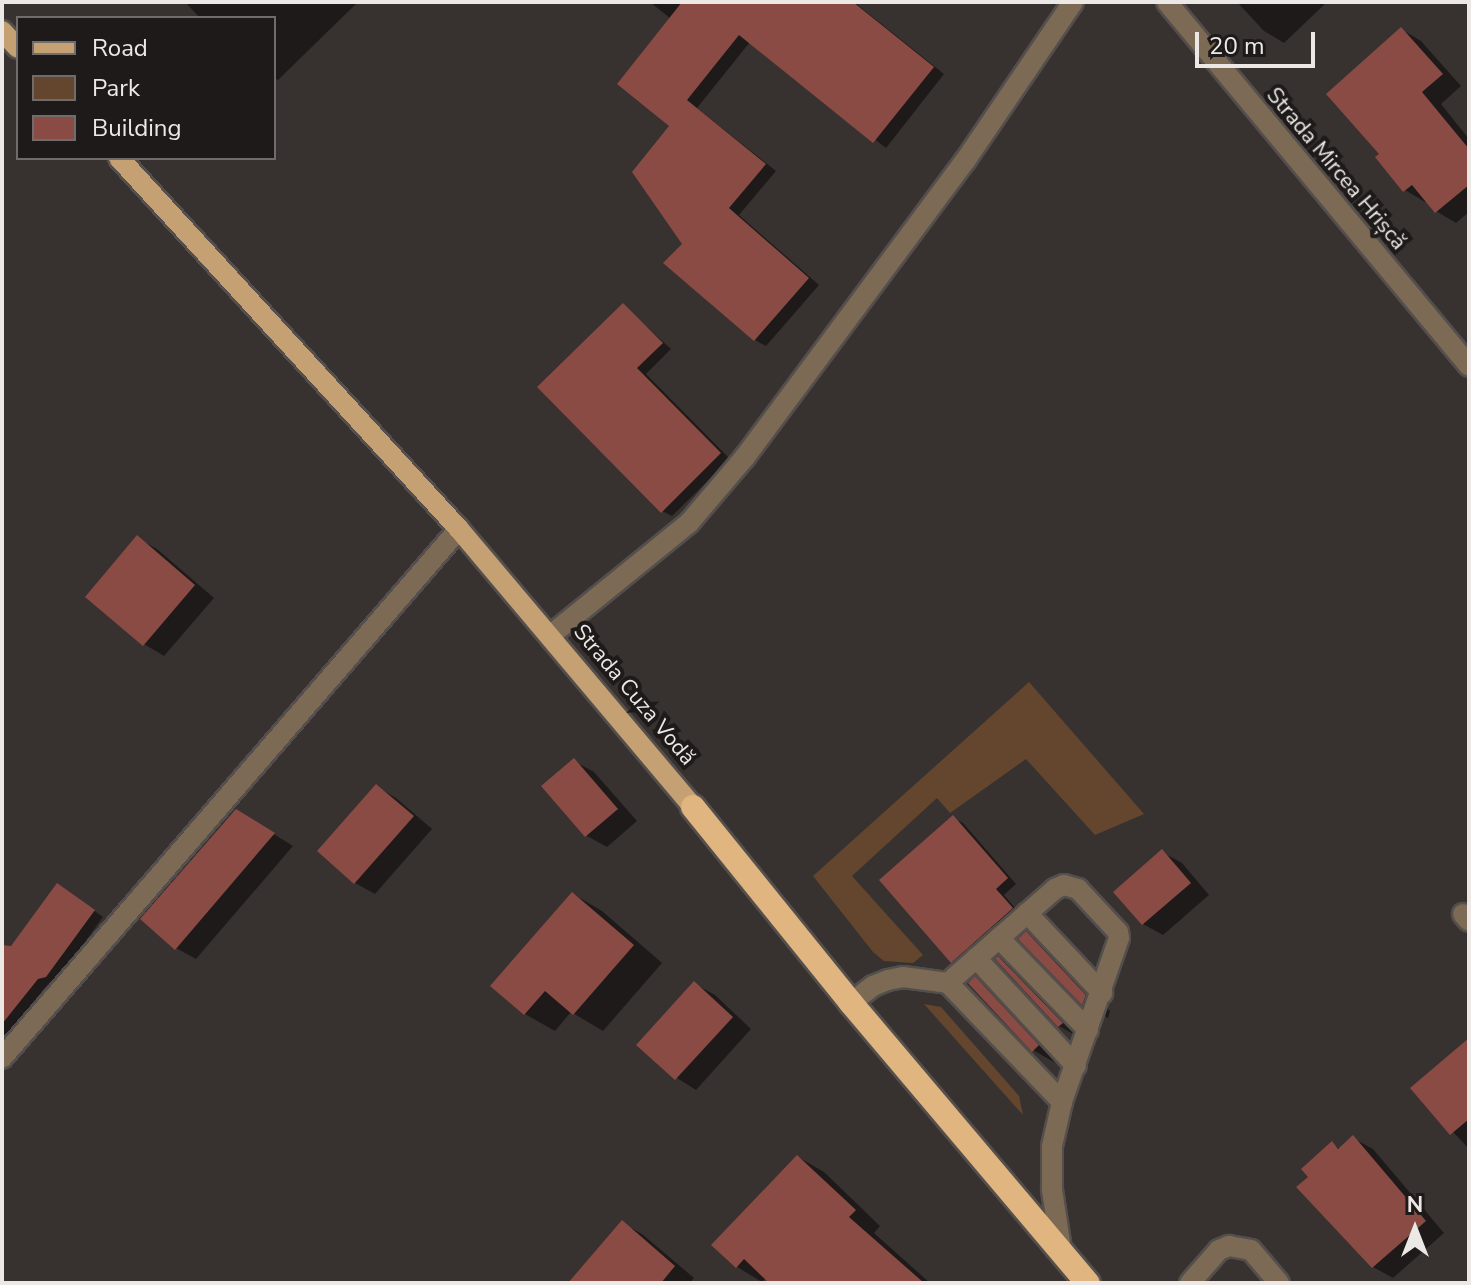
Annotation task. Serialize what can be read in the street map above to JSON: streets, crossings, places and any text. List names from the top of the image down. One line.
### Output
{"streets":{"highway":["Strada Cuza Vodă"],"street":["Strada Mircea Hrișcă"]},"legend":["Road","Park","Building"],"scale_bar":"20 m","north":"top"}
